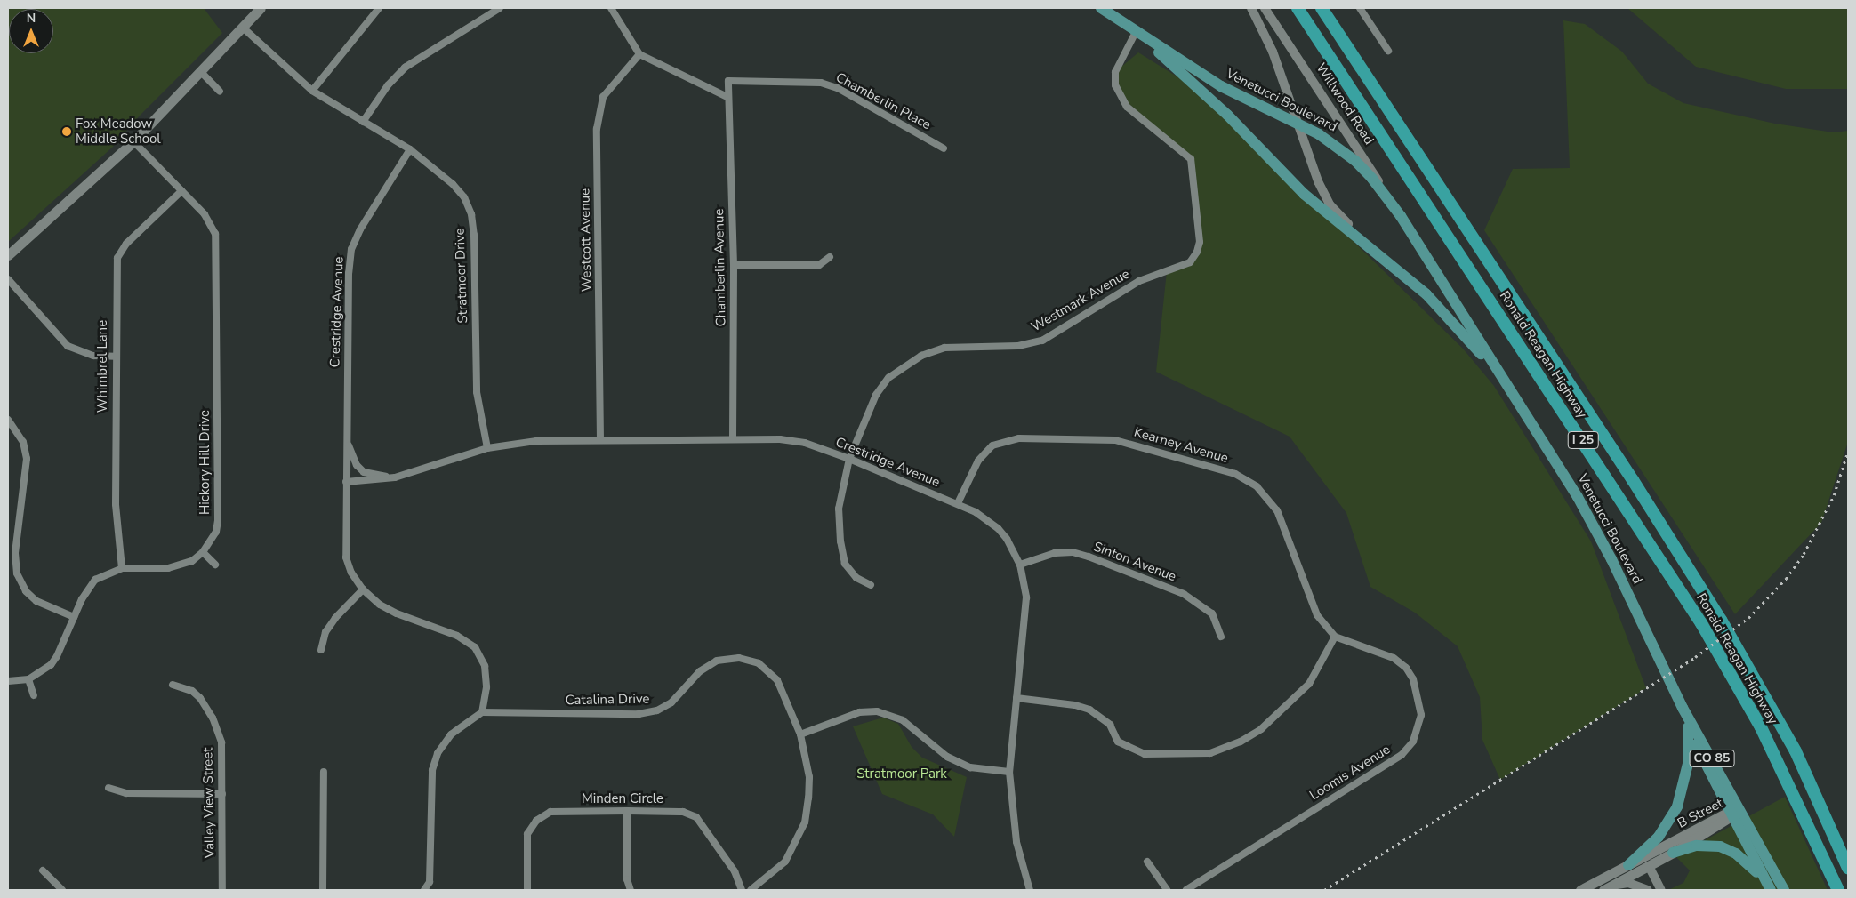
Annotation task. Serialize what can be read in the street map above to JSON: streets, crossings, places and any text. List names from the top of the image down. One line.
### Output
{"streets":{"highway":["Ronald Reagan Highway","I 25"],"main road":["Venetucci Boulevard","CO 85","B Street"],"street":["Chamberlin Place","Willwood Road","Westcott Avenue","Chamberlin Avenue","Stratmoor Drive","Westmark Avenue","Crestridge Avenue","Whimbrel Lane","Kearney Avenue","Hickory Hill Drive","Sinton Avenue","Catalina Drive","Loomis Avenue","Minden Circle","Valley View Street"]},"crossings":[["Venetucci Boulevard","Willwood Road"],["Venetucci Boulevard","Westmark Avenue"],["Venetucci Boulevard","CO 85"],["Venetucci Boulevard","B Street"],["Chamberlin Place","Chamberlin Avenue"],["Westcott Avenue","Crestridge Avenue"],["Chamberlin Avenue","Crestridge Avenue"],["Stratmoor Drive","Crestridge Avenue"],["Westmark Avenue","Crestridge Avenue"],["Crestridge Avenue","Kearney Avenue"],["Crestridge Avenue","Sinton Avenue"],["Whimbrel Lane","Hickory Hill Drive"],["Kearney Avenue","Loomis Avenue"],["CO 85","B Street"]],"parks":["Stratmoor Park"],"places":["Fox Meadow Middle School"],"north":"top"}
